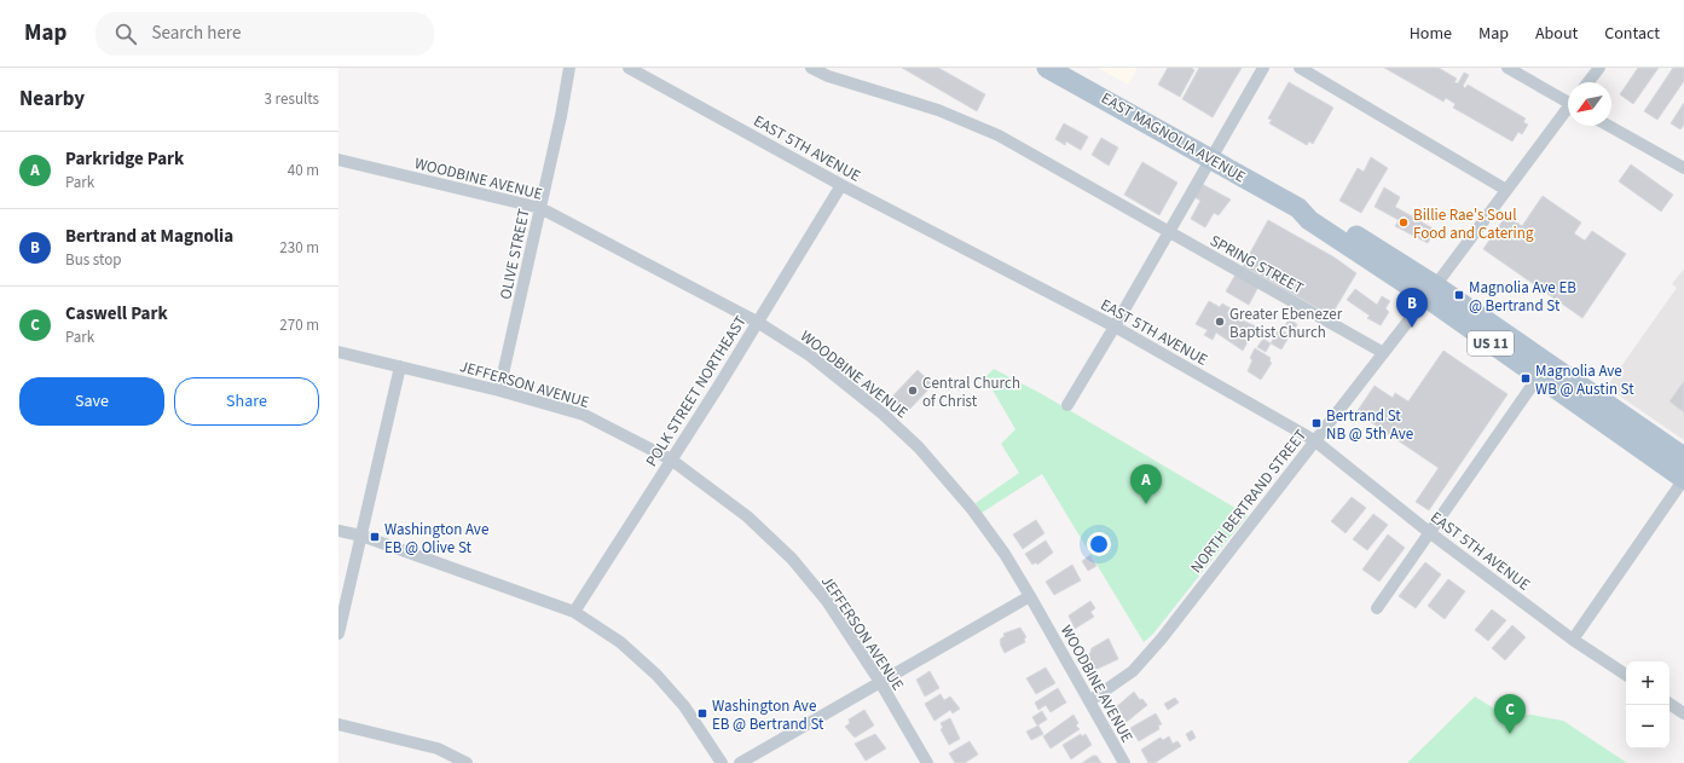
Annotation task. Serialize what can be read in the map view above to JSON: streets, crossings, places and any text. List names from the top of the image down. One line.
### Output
{"streets":{"main road":["EAST MAGNOLIA AVENUE","US 11"],"street":["EAST 5TH AVENUE","WOODBINE AVENUE","OLIVE STREET","SPRING STREET","JEFFERSON AVENUE","POLK STREET NORTHEAST","NORTH BERTRAND STREET"]},"crossings":[["EAST MAGNOLIA AVENUE","NORTH BERTRAND STREET"],["EAST 5TH AVENUE","POLK STREET NORTHEAST"],["EAST 5TH AVENUE","NORTH BERTRAND STREET"],["WOODBINE AVENUE","OLIVE STREET"],["WOODBINE AVENUE","POLK STREET NORTHEAST"],["WOODBINE AVENUE","NORTH BERTRAND STREET"],["OLIVE STREET","JEFFERSON AVENUE"],["SPRING STREET","NORTH BERTRAND STREET"],["JEFFERSON AVENUE","POLK STREET NORTHEAST"]],"places":{"other":["Billie Rae's Soul Food and Catering","Greater Ebenezer Baptist Church","Central Church of Christ"],"transit":["Magnolia Ave EB @ Bertrand St","Magnolia Ave WB @ Austin St","Bertrand St NB @ 5th Ave","Washington Ave EB @ Olive St","Washington Ave EB @ Bertrand St"]},"north":"bottom left","page":{"header":"Map","search":"Search here","nav":["Home","Map","About","Contact"],"heading":["Nearby","3 results"],"list":[{"mark":"A","name":"Parkridge Park","note":"Park","value":"40 m"},{"mark":"B","name":"Bertrand at Magnolia","note":"Bus stop","value":"230 m"},{"mark":"C","name":"Caswell Park","note":"Park","value":"270 m"}],"pins":["B","A","C"],"buttons":["Save","Share"],"map_buttons":["+","−"]}}
